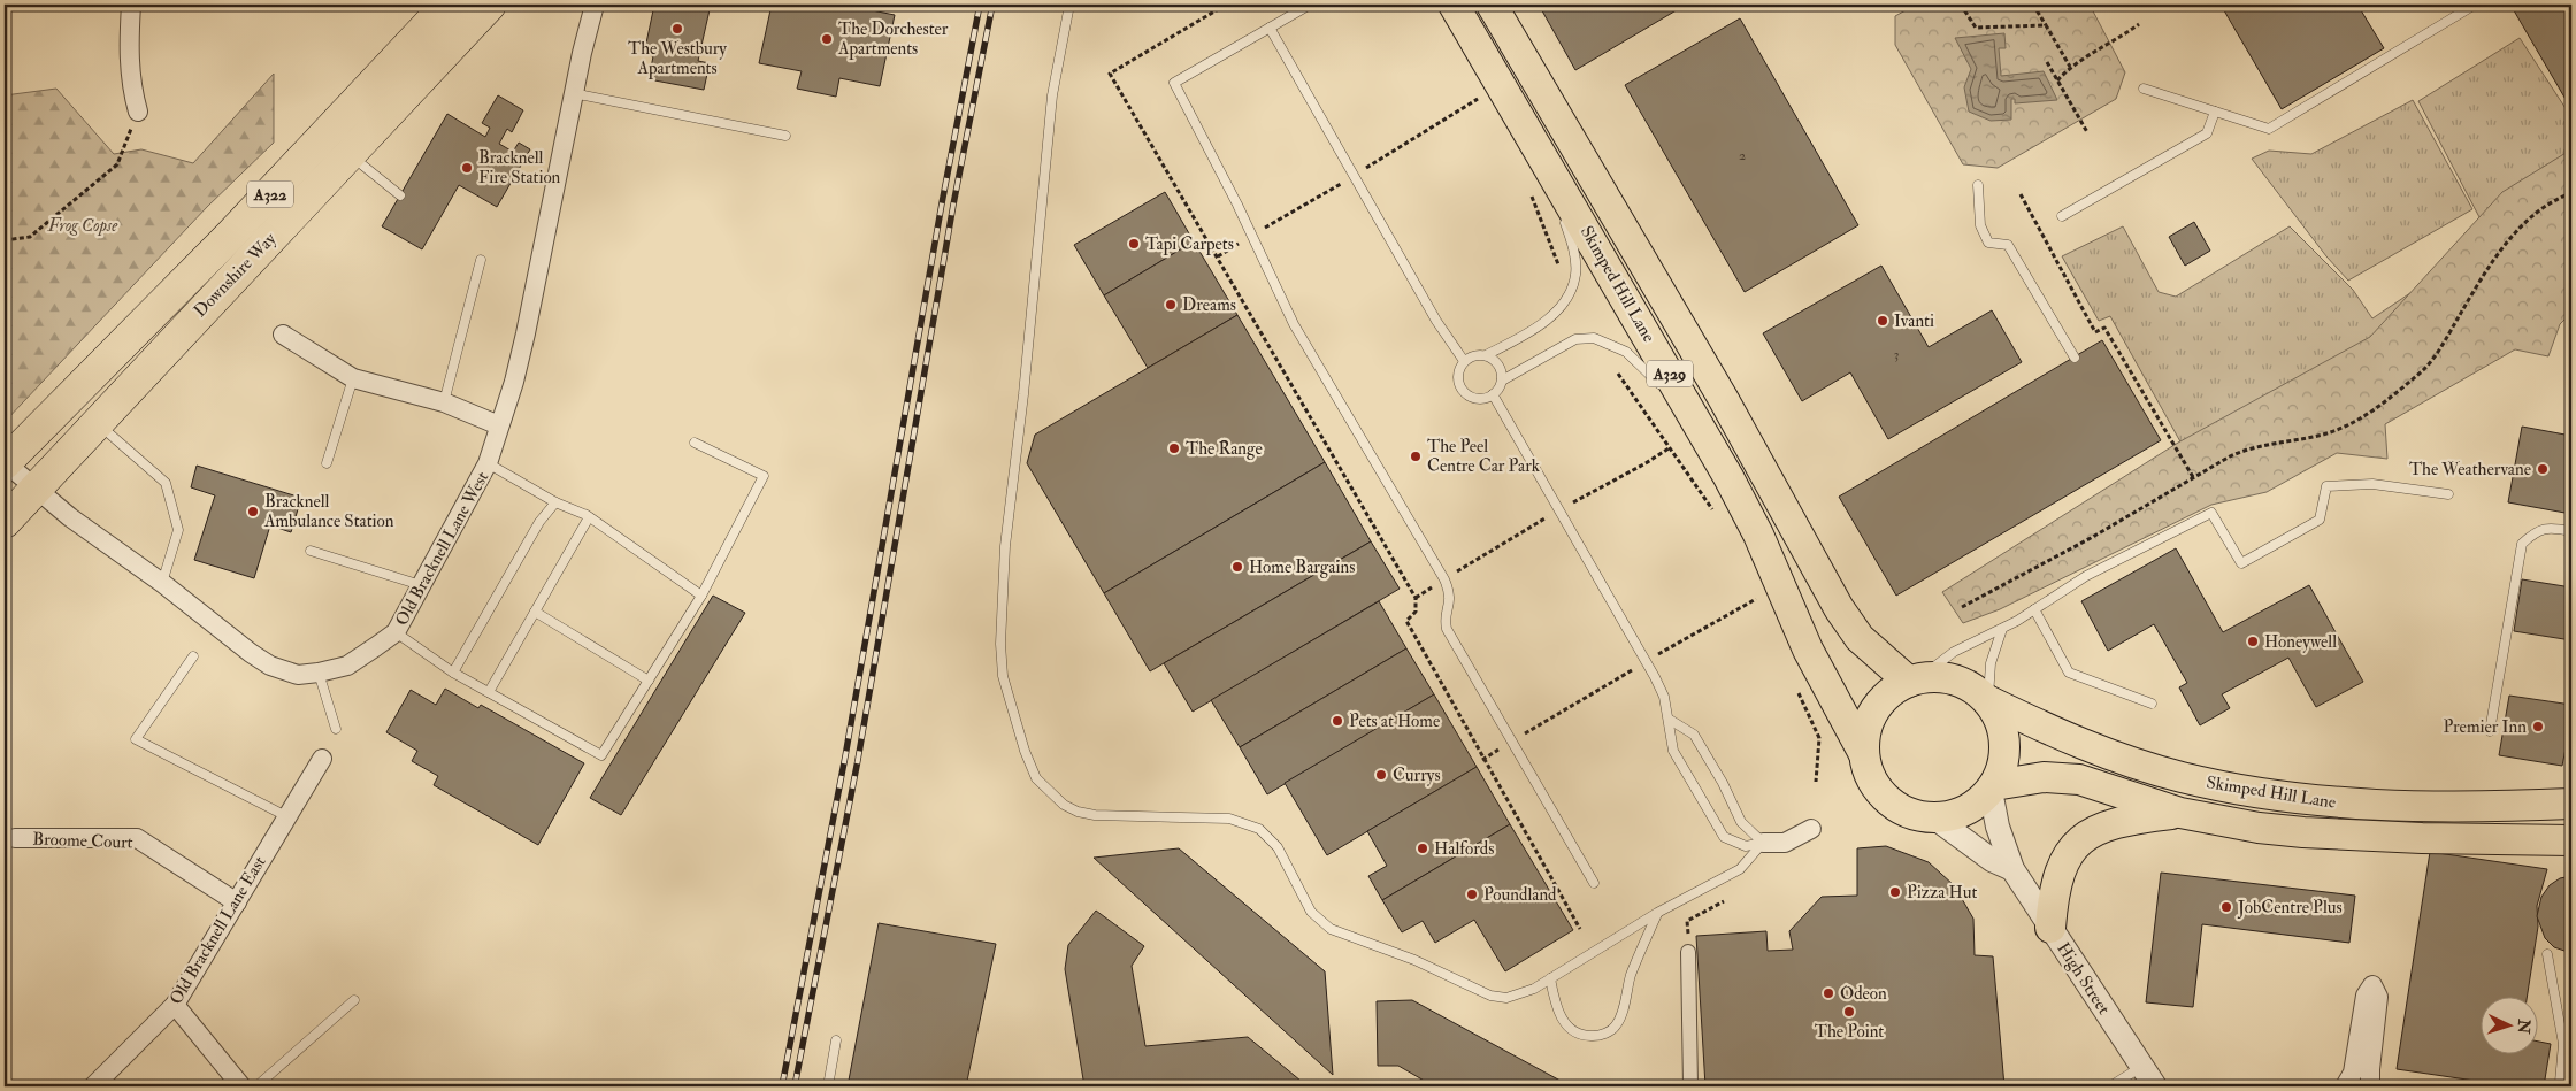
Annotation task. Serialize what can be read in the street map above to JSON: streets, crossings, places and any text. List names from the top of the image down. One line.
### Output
{"streets":{"highway":["A322","Downshire Way"],"main road":["Skimped Hill Lane","A329"],"street":["Old Bracknell Lane West","Broome Court","Old Bracknell Lane East","High Street"]},"crossings":[["Downshire Way","Old Bracknell Lane West"],["Skimped Hill Lane","High Street"],["Broome Court","Old Bracknell Lane East"]],"parks":["Frog Copse"],"places":["The Westbury Apartments","The Dorchester Apartments","Bracknell Fire Station","Tapi Carpets","Dreams","Ivanti","The Range","The Peel Centre Car Park","The Weathervane","Bracknell Ambulance Station","Home Bargains","Honeywell","Pets at Home","Premier Inn","Currys","Halfords","Pizza Hut","Poundland","JobCentre Plus","Odeon","The Point"],"house_numbers":["2","3"],"north":"right"}
